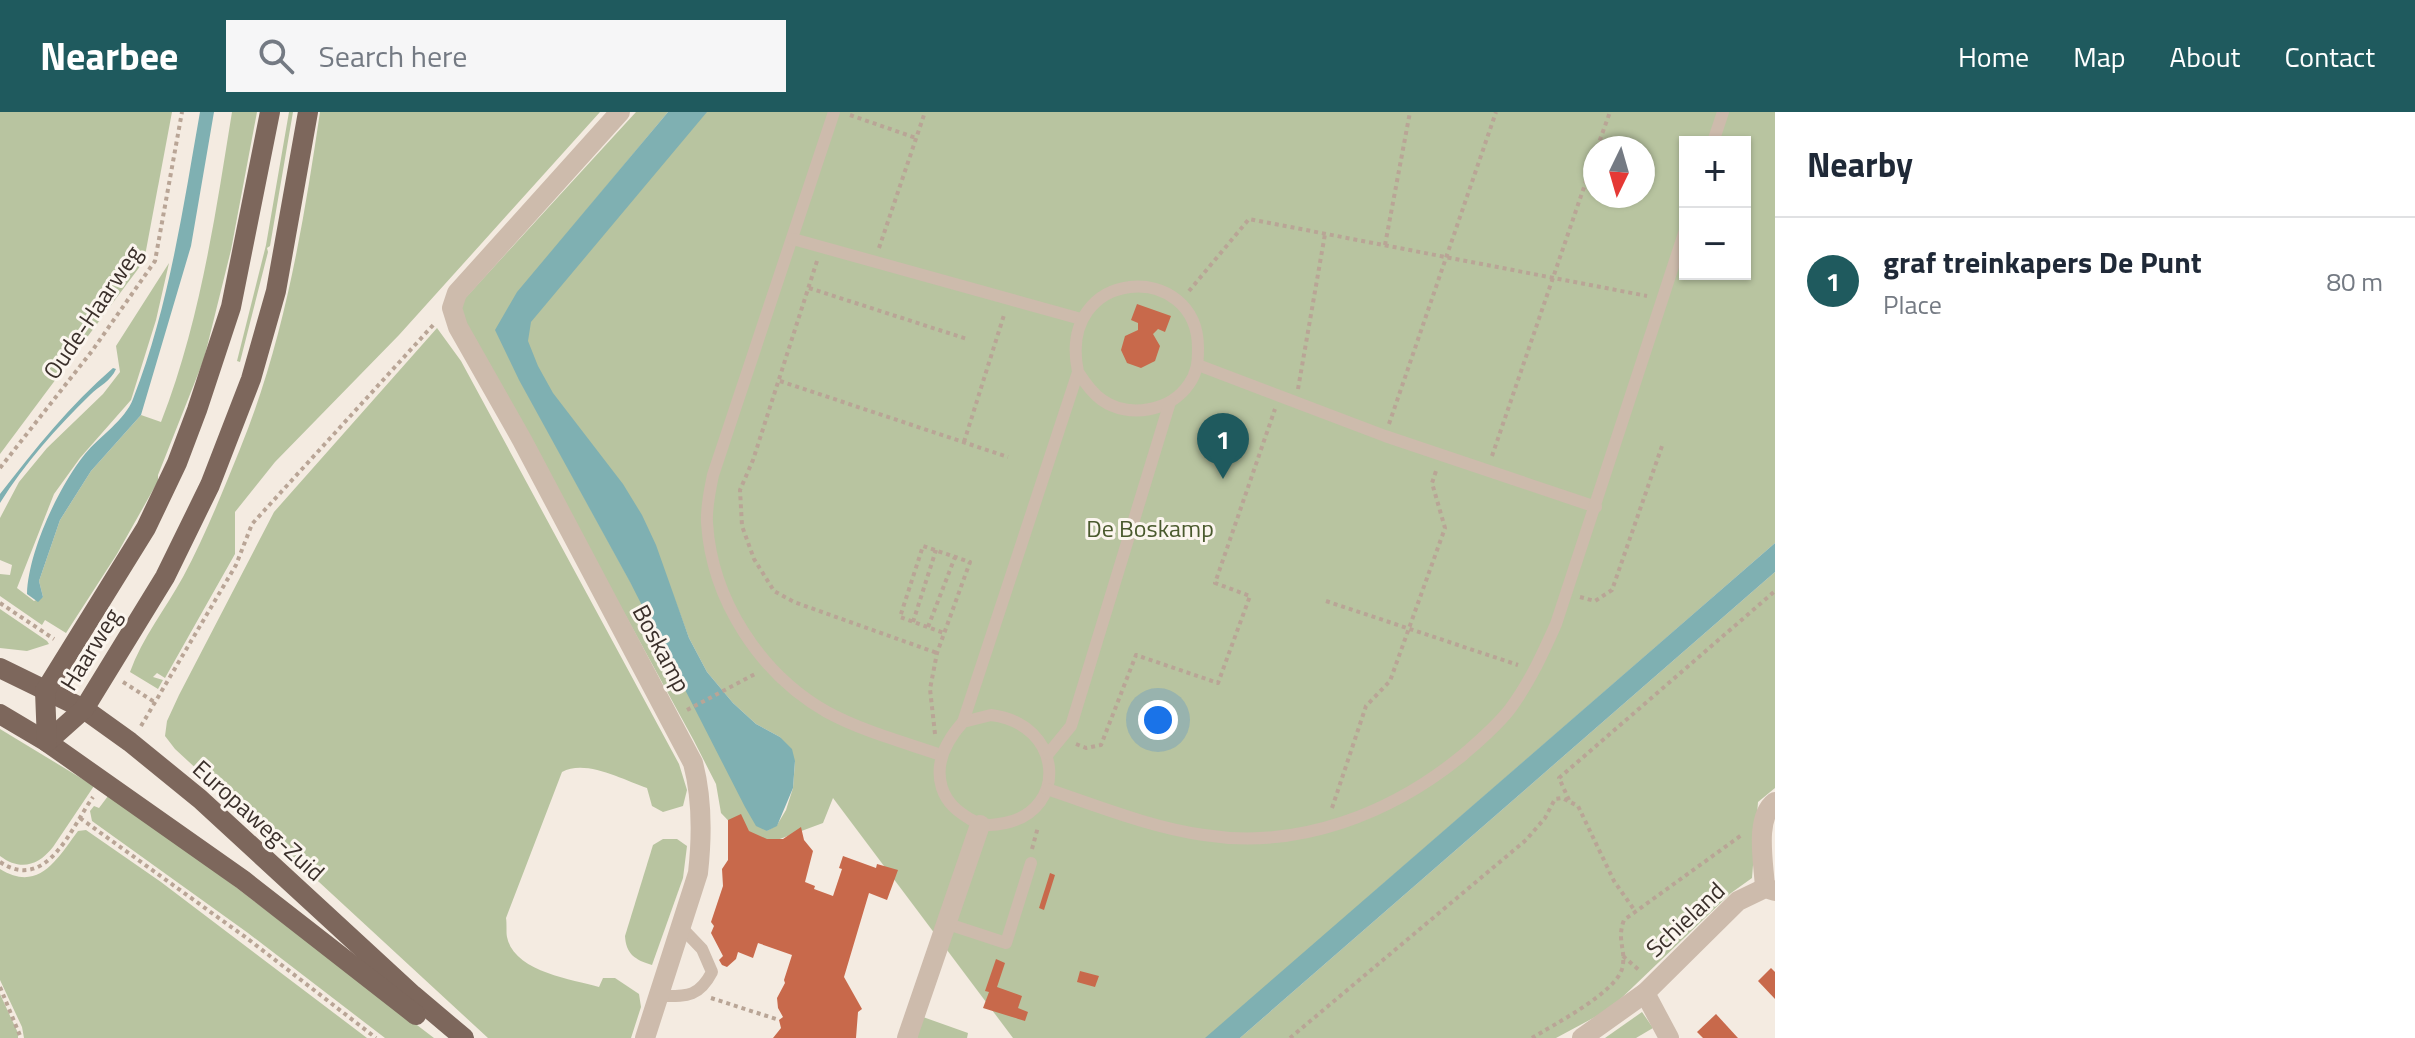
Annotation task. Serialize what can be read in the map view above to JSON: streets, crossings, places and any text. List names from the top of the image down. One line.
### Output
{"streets":{"main road":["Haarweg","Europaweg-Zuid"],"street":["Boskamp","Schieland"],"path":["Oude-Haarweg"]},"crossings":[["Haarweg","Europaweg-Zuid"]],"parks":["De Boskamp"],"north":"bottom","page":{"header":"Nearbee","search":"Search here","nav":["Home","Map","About","Contact"],"heading":"Nearby","map_buttons":["+","−"],"list":[{"mark":"1","name":"graf treinkapers De Punt","note":"Place","value":"80 m"}],"pins":"1"}}
